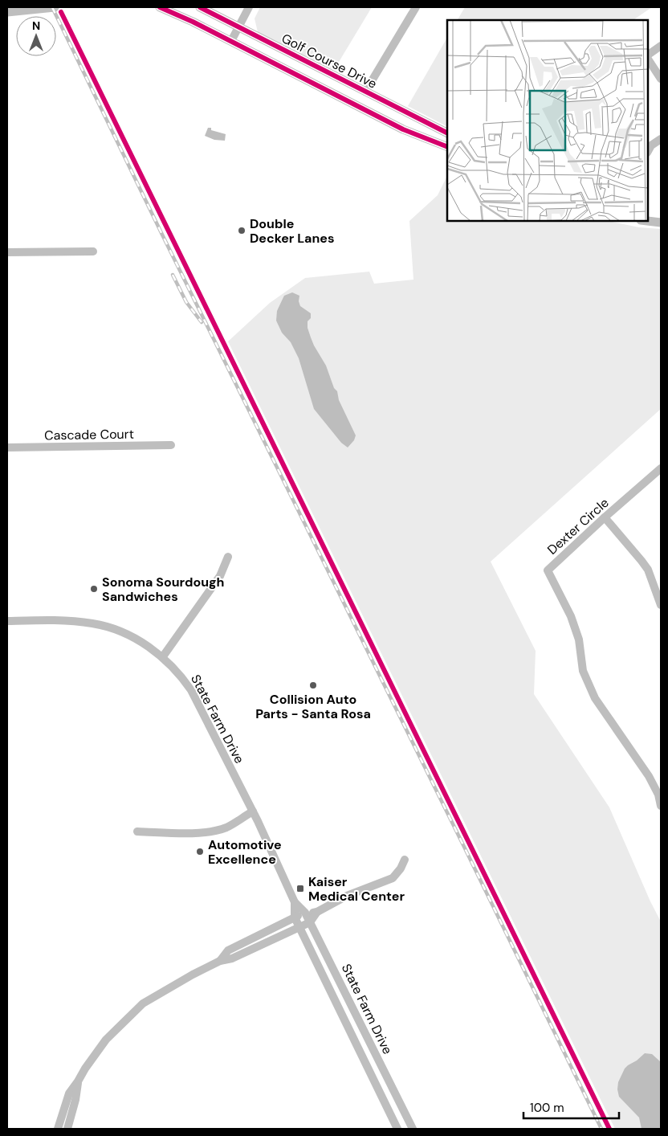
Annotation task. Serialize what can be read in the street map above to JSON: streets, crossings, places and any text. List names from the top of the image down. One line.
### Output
{"streets":{"street":["Golf Course Drive","Cascade Court","Dexter Circle","State Farm Drive"]},"places":{"other":["Double Decker Lanes","Sonoma Sourdough Sandwiches","Collision Auto Parts - Santa Rosa","Automotive Excellence"],"transit":["Kaiser Medical Center"]},"scale_bar":"100 m","north":"top"}
